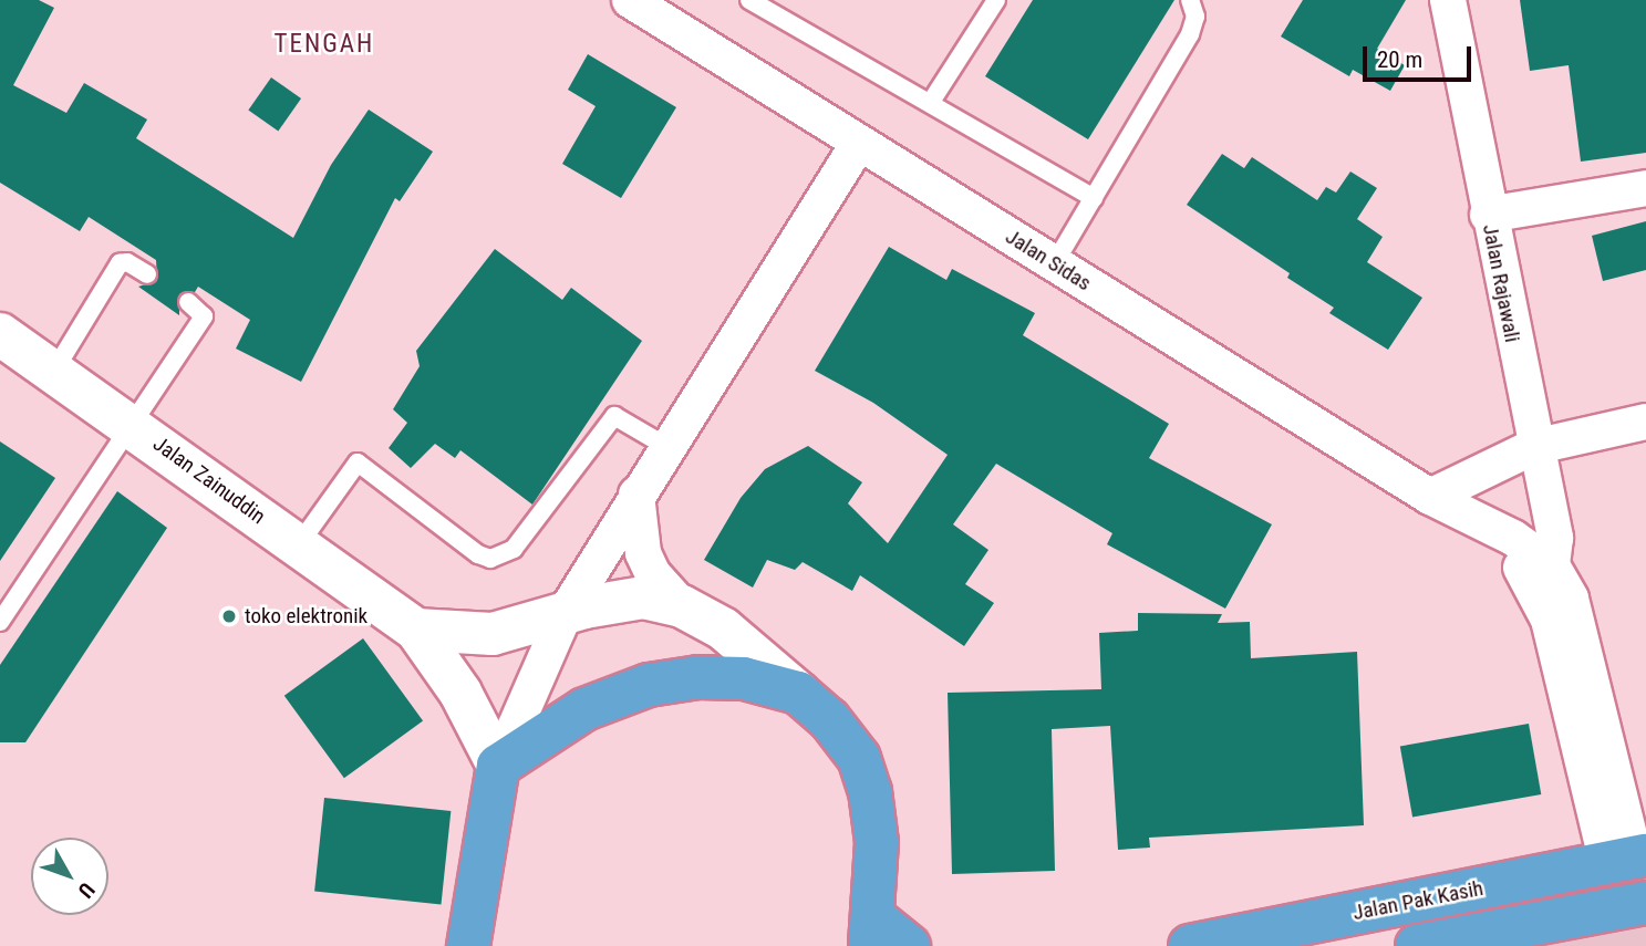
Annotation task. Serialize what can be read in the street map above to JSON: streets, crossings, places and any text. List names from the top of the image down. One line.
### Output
{"streets":{"highway":["Jalan Pak Kasih"],"street":["Jalan Sidas","Jalan Rajawali","Jalan Zainuddin"]},"crossings":[["Jalan Sidas","Jalan Rajawali"],["Jalan Rajawali","Jalan Pak Kasih"]],"districts":["TENGAH"],"places":["toko elektronik"],"scale_bar":"20 m","north":"bottom right"}
